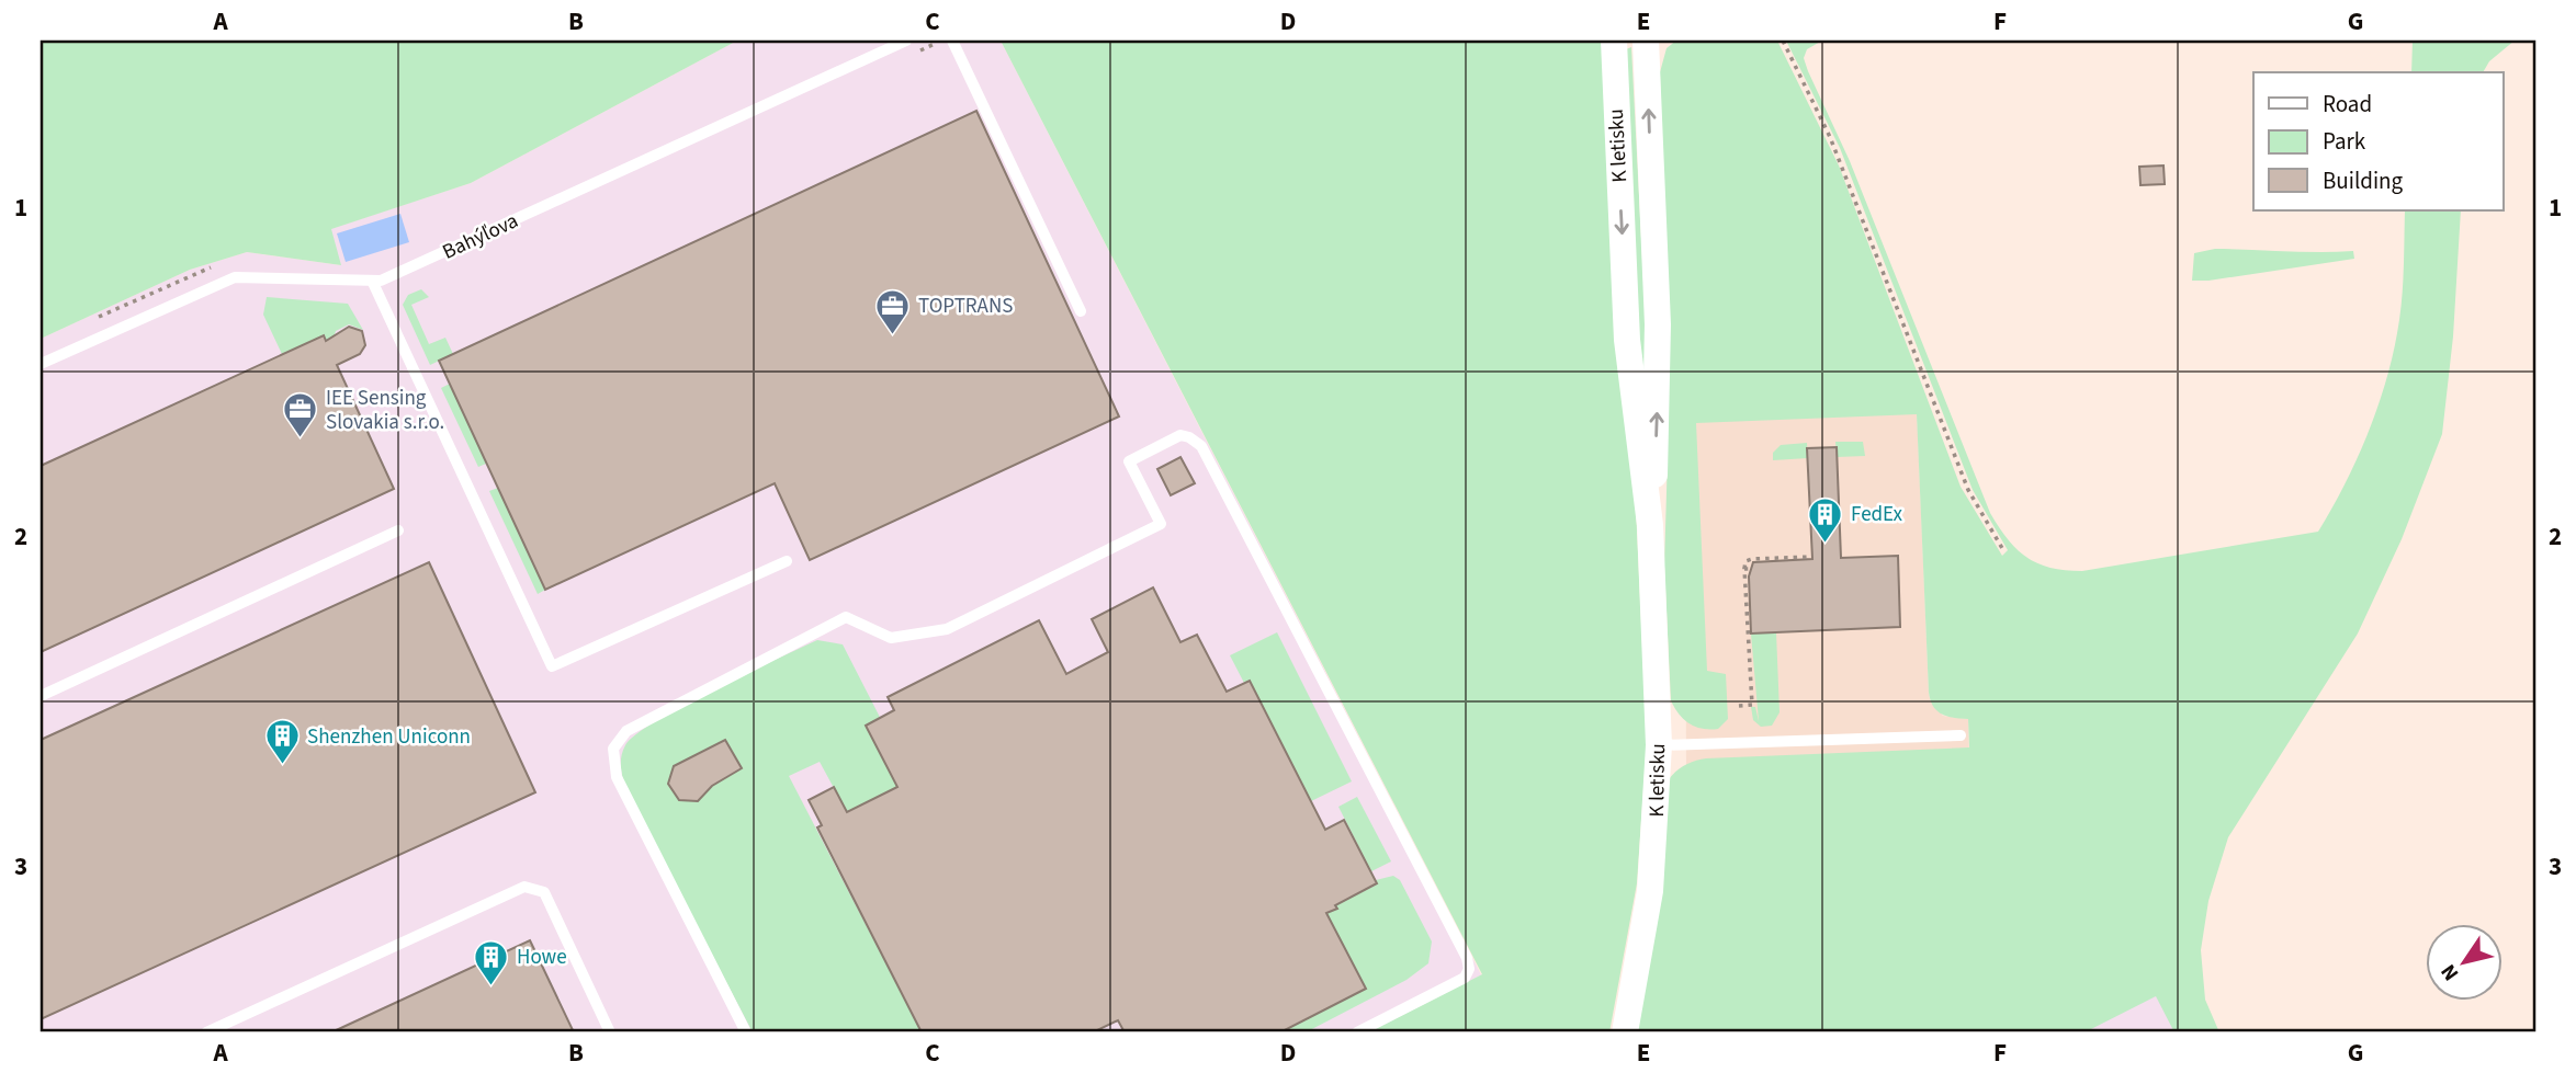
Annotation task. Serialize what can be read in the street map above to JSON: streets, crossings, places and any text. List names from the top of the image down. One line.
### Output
{"streets":{"street":["K letisku"],"lane":["Bahýľova"]},"places":{"office":["TOPTRANS","IEE Sensing Slovakia s.r.o."],"building":["FedEx","Shenzhen Uniconn","Howe"]},"legend":["Road","Park","Building"],"north":"bottom left","grid":{"columns":["A","B","C","D","E","F","G"],"rows":["1","2","3"]}}
